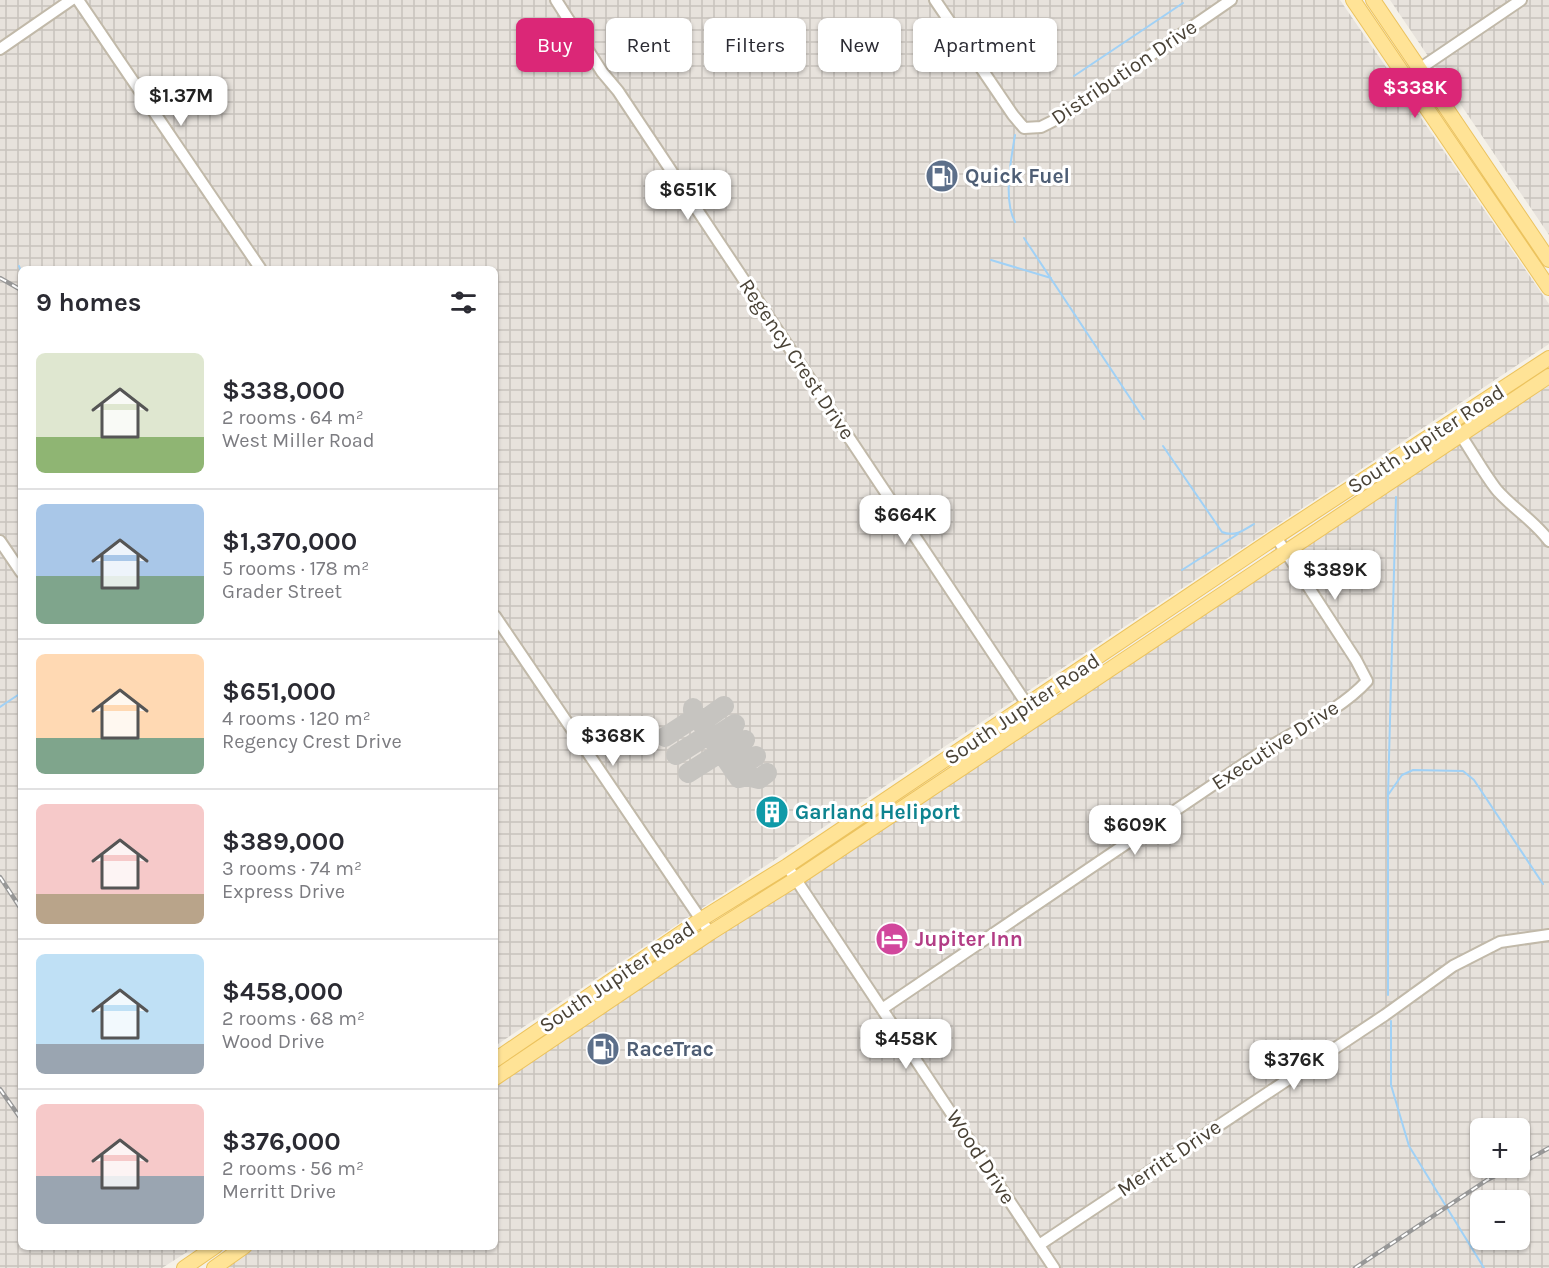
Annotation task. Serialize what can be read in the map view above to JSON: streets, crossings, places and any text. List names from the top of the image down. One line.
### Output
{"streets":{"main road":["South Jupiter Road"],"street":["Distribution Drive","Regency Crest Drive","Executive Drive","Wood Drive","Merritt Drive"]},"crossings":[["Regency Crest Drive","South Jupiter Road"],["South Jupiter Road","Executive Drive"],["South Jupiter Road","Wood Drive"],["Executive Drive","Wood Drive"],["Wood Drive","Merritt Drive"]],"places":{"fuel station":["Quick Fuel","RaceTrac"],"building":["Garland Heliport"],"hotel":["Jupiter Inn"]},"page":{"chip":["Buy","Rent","Filters","New","Apartment"],"price":["$338K","$1.37M","$651K","$664K","$389K","$368K","$609K","$458K","$376K"],"heading":"9 homes","list":[{"name":"$338,000","note":"2 rooms · 64 m² · West Miller Road"},{"name":"$1,370,000","note":"5 rooms · 178 m² · Grader Street"},{"name":"$651,000","note":"4 rooms · 120 m² · Regency Crest Drive"},{"name":"$389,000","note":"3 rooms · 74 m² · Express Drive"},{"name":"$458,000","note":"2 rooms · 68 m² · Wood Drive"},{"name":"$376,000","note":"2 rooms · 56 m² · Merritt Drive"}],"map_buttons":["+","−"]}}
